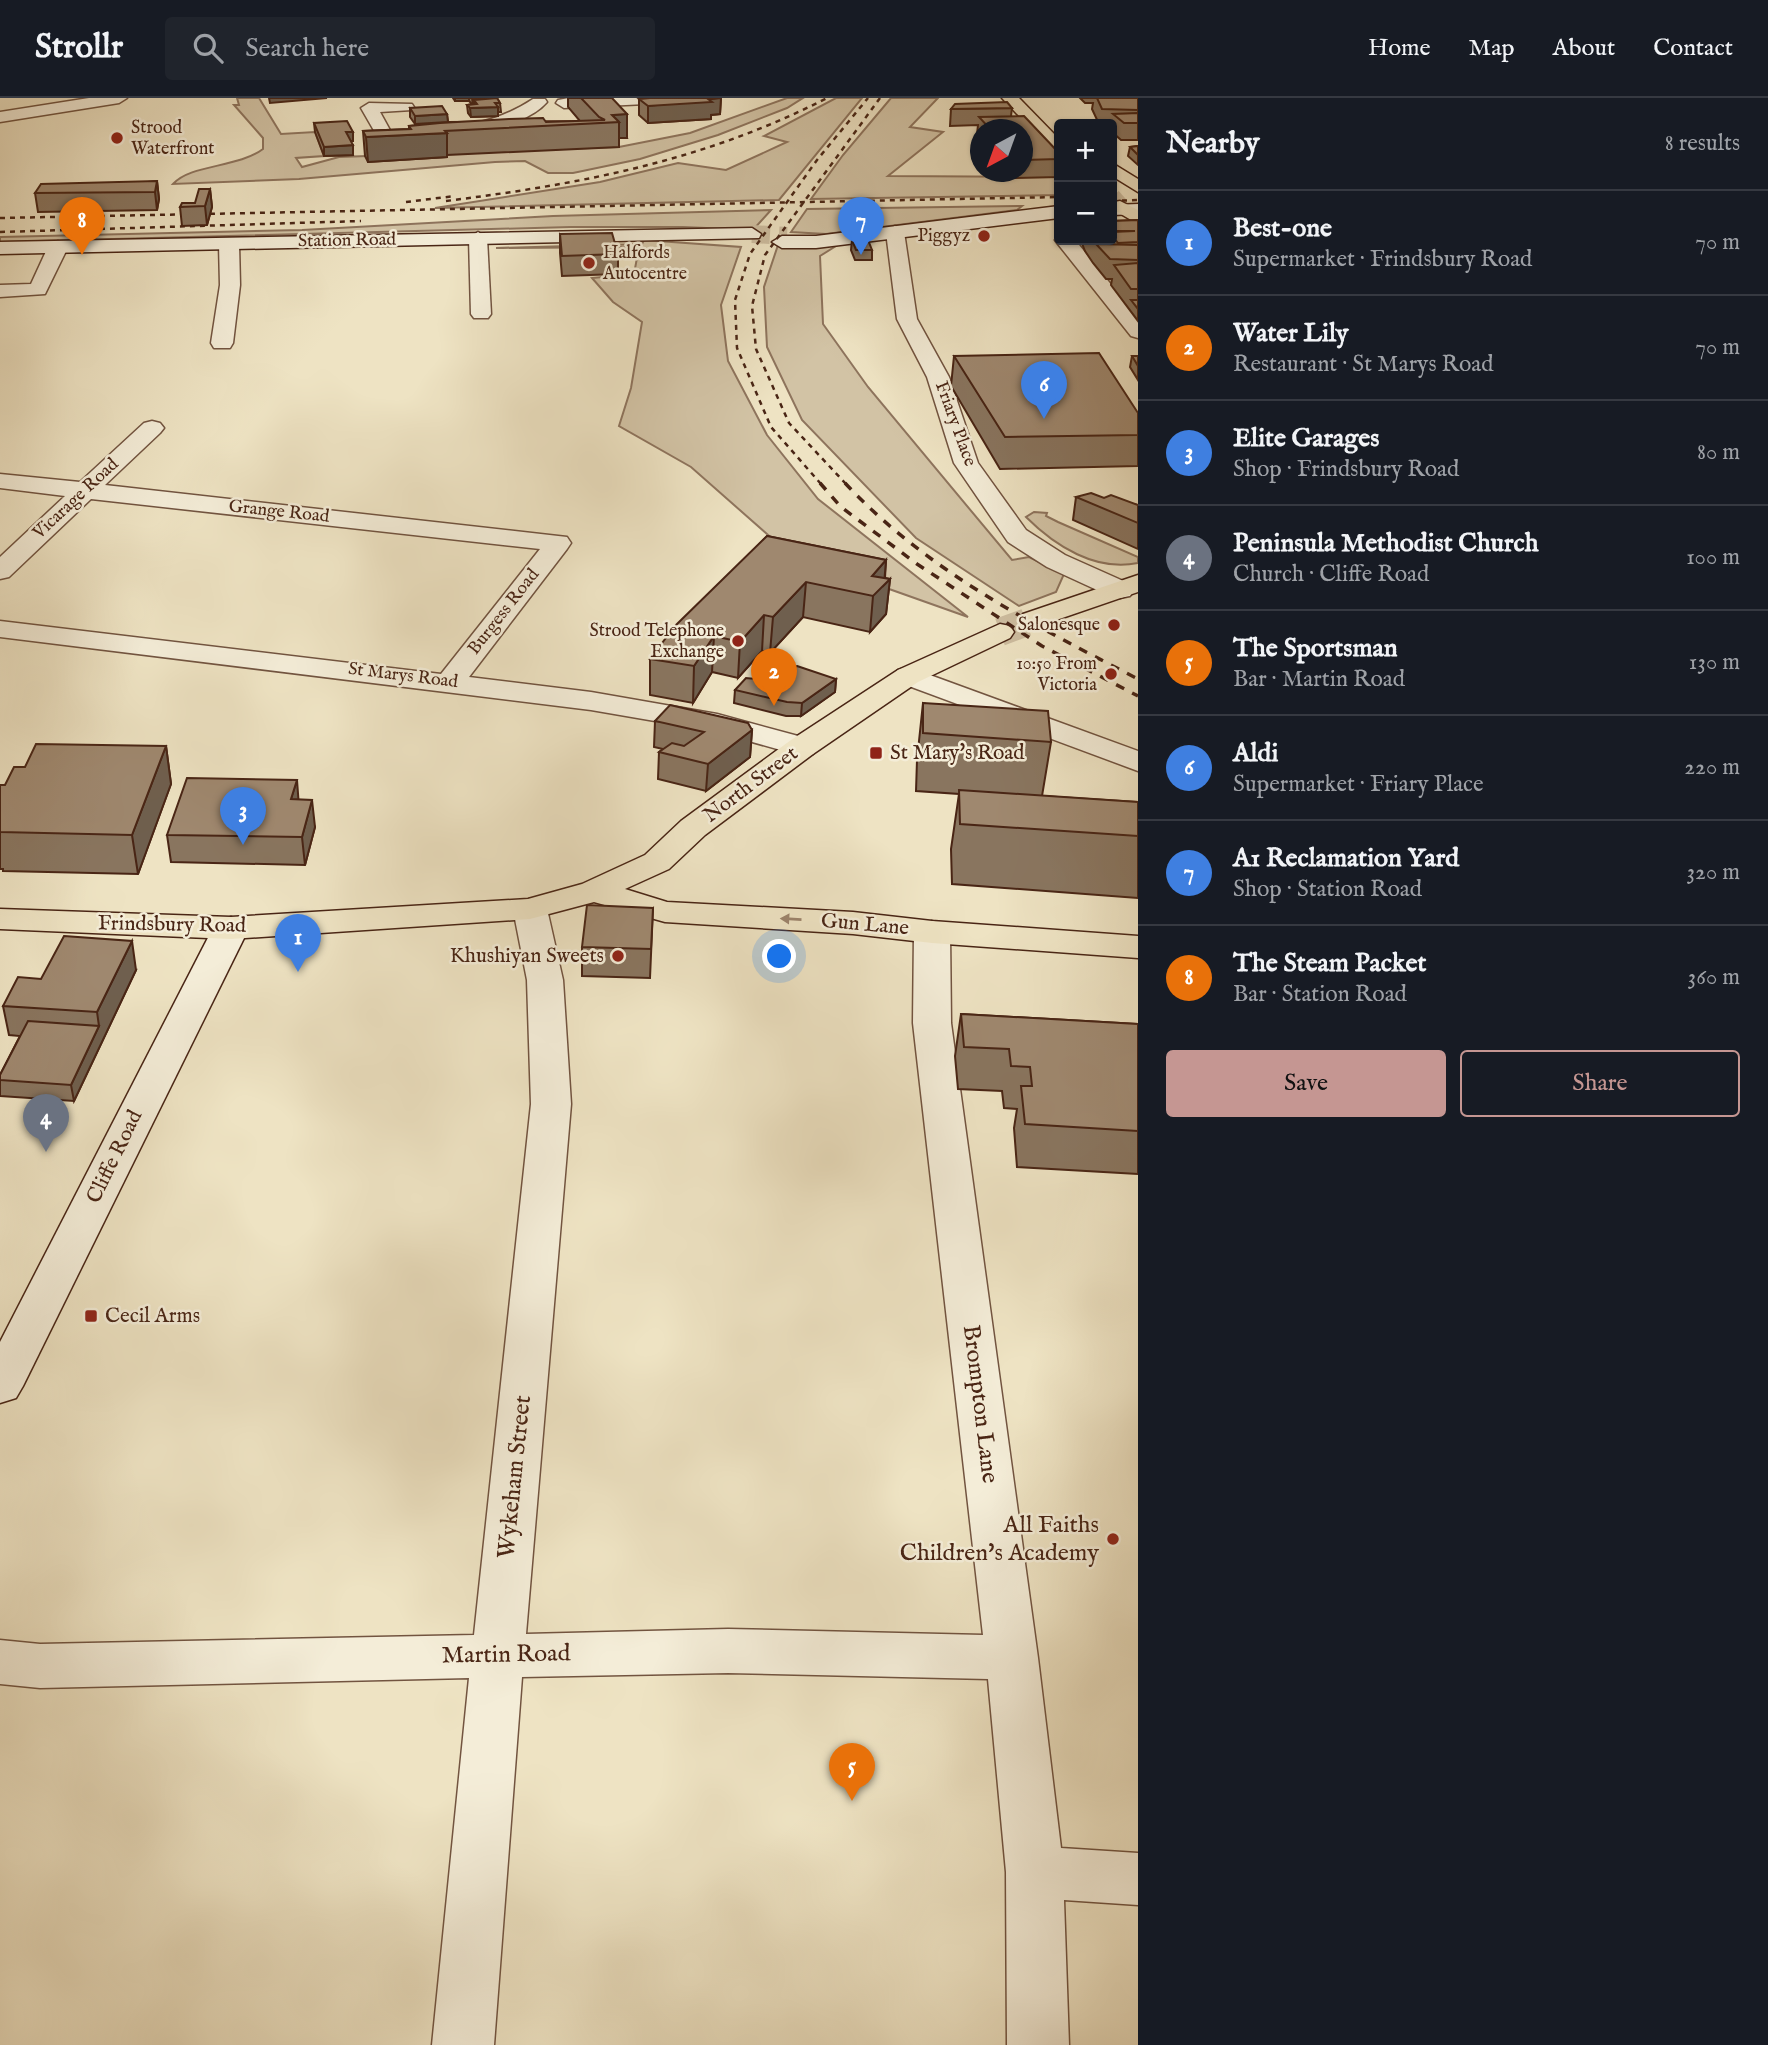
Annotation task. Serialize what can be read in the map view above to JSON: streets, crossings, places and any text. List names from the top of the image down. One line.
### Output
{"streets":{"main road":["North Street","Frindsbury Road","Gun Lane"],"street":["Station Road","Friary Place","Vicarage Road","Grange Road","Burgess Road","St Marys Road","Cliffe Road","Brompton Lane","Wykeham Street","Martin Road"]},"crossings":[["Vicarage Road","Grange Road"],["Grange Road","Burgess Road"],["Burgess Road","St Marys Road"],["St Marys Road","North Street"],["North Street","Frindsbury Road"],["North Street","Gun Lane"],["Frindsbury Road","Gun Lane"],["Frindsbury Road","Cliffe Road"],["Frindsbury Road","Wykeham Street"],["Gun Lane","Brompton Lane"],["Brompton Lane","Martin Road"],["Wykeham Street","Martin Road"]],"one_way":["Gun Lane"],"places":{"other":["Strood Waterfront","Piggyz","Halfords Autocentre","Salonesque","Strood Telephone Exchange","10:50 From Victoria","Khushiyan Sweets","All Faiths Children's Academy"],"transit":["St Mary's Road","Cecil Arms"]},"north":"bottom left","page":{"header":"Strollr","search":"Search here","nav":["Home","Map","About","Contact"],"heading":["Nearby","8 results"],"map_buttons":["+","−"],"list":[{"mark":"1","name":"Best-one","note":"Supermarket · Frindsbury Road","value":"70 m"},{"mark":"2","name":"Water Lily","note":"Restaurant · St Marys Road","value":"70 m"},{"mark":"3","name":"Elite Garages","note":"Shop · Frindsbury Road","value":"80 m"},{"mark":"4","name":"Peninsula Methodist Church","note":"Church · Cliffe Road","value":"100 m"},{"mark":"5","name":"The Sportsman","note":"Bar · Martin Road","value":"130 m"},{"mark":"6","name":"Aldi","note":"Supermarket · Friary Place","value":"220 m"},{"mark":"7","name":"A1 Reclamation Yard","note":"Shop · Station Road","value":"320 m"},{"mark":"8","name":"The Steam Packet","note":"Bar · Station Road","value":"360 m"}],"pins":["7","8","6","2","3","1","4","5"],"buttons":["Save","Share"]}}
